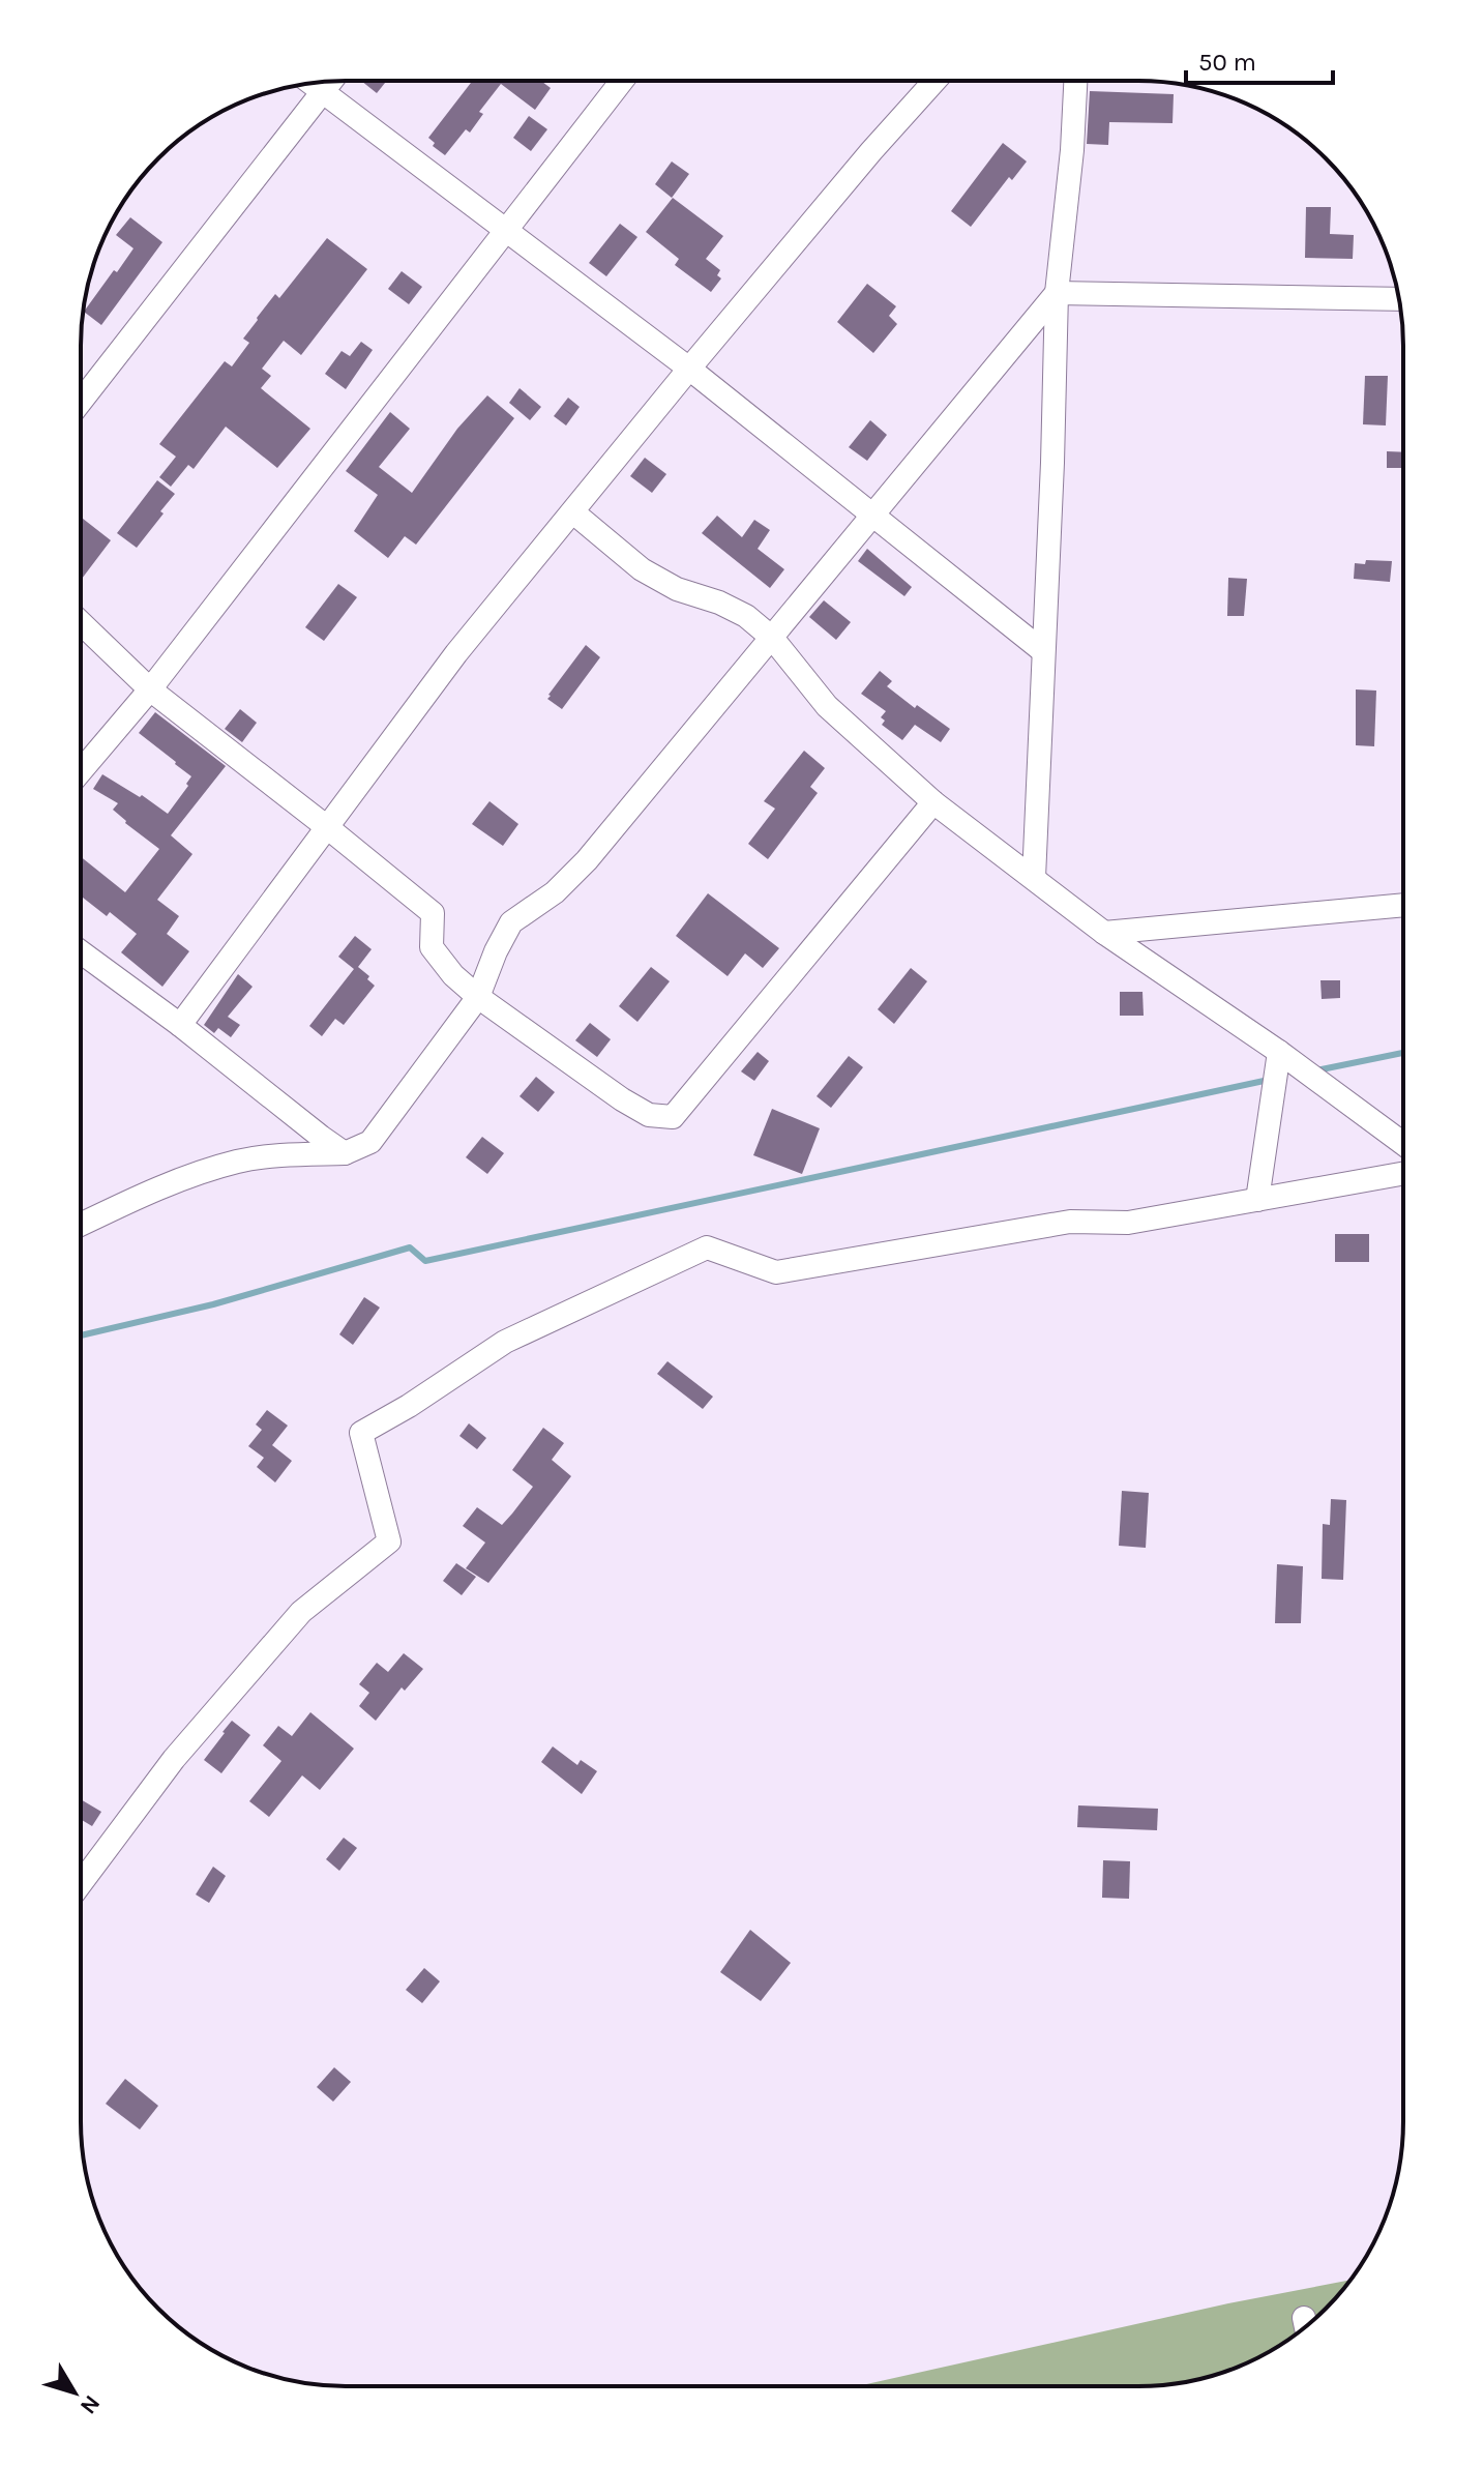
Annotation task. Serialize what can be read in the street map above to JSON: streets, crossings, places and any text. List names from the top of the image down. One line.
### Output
{"scale_bar":"50 m","north":"bottom right"}
